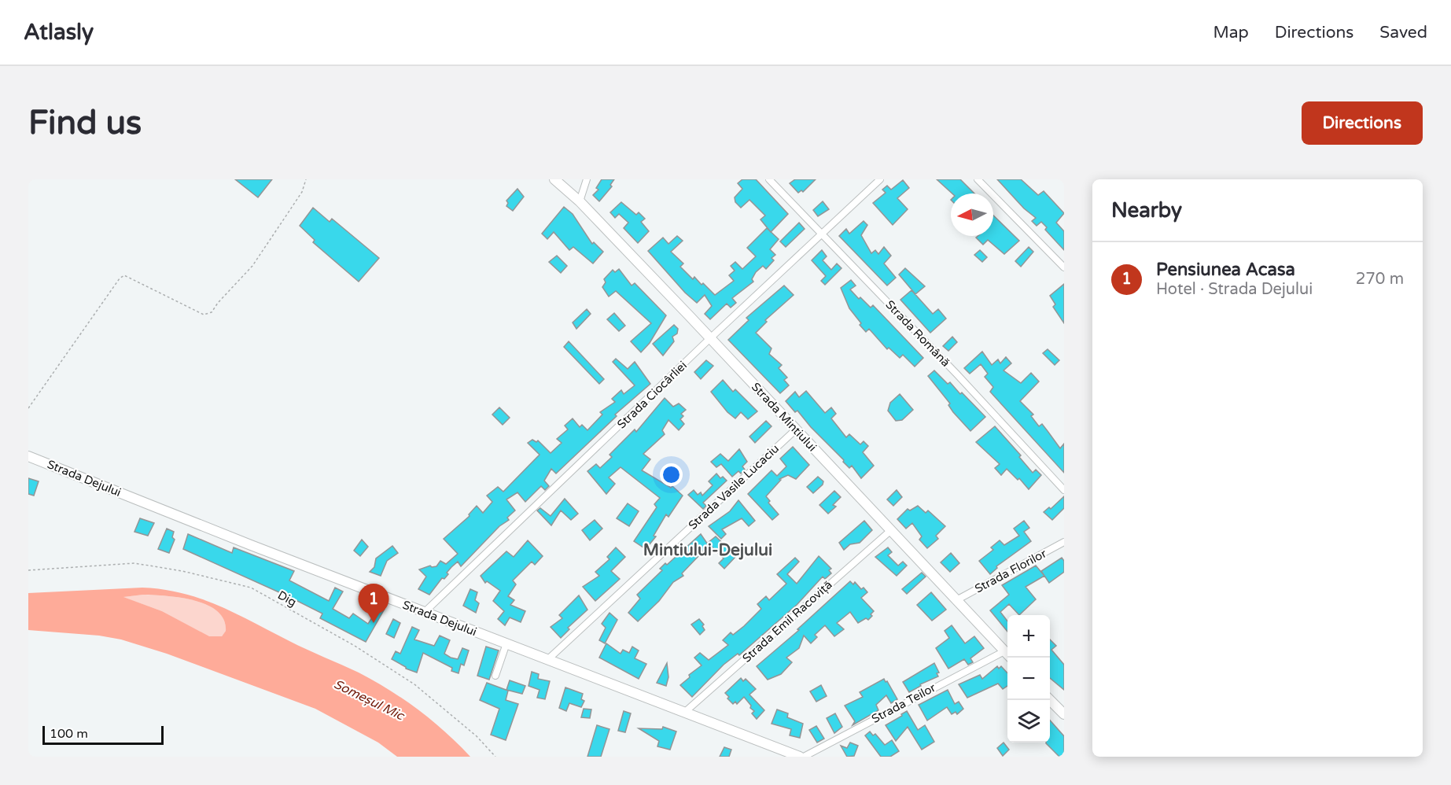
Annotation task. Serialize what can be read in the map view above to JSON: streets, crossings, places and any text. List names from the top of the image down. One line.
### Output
{"streets":{"main road":["Strada Mintiului","Strada Dejului"],"street":["Strada Română","Strada Ciocârliei","Strada Vasile Lucaciu","Strada Florilor","Strada Emil Racoviță","Strada Teilor"],"path":["Dig"]},"crossings":[["Strada Română","Strada Ciocârliei"],["Strada Ciocârliei","Strada Mintiului"],["Strada Ciocârliei","Strada Dejului"],["Strada Mintiului","Strada Vasile Lucaciu"],["Strada Mintiului","Strada Florilor"],["Strada Mintiului","Strada Emil Racoviță"],["Strada Mintiului","Strada Teilor"],["Strada Dejului","Strada Vasile Lucaciu"],["Strada Dejului","Strada Emil Racoviță"]],"districts":["Mintiului-Dejului"],"water":["Someșul Mic"],"scale_bar":"100 m","north":"left","page":{"header":"Atlasly","nav":["Map","Directions","Saved"],"buttons":"Directions","title":"Find us","heading":"Nearby","list":[{"mark":"1","name":"Pensiunea Acasa","note":"Hotel · Strada Dejului","value":"270 m"}],"pins":"1","map_buttons":["+","−"],"scale":"100 m"}}
